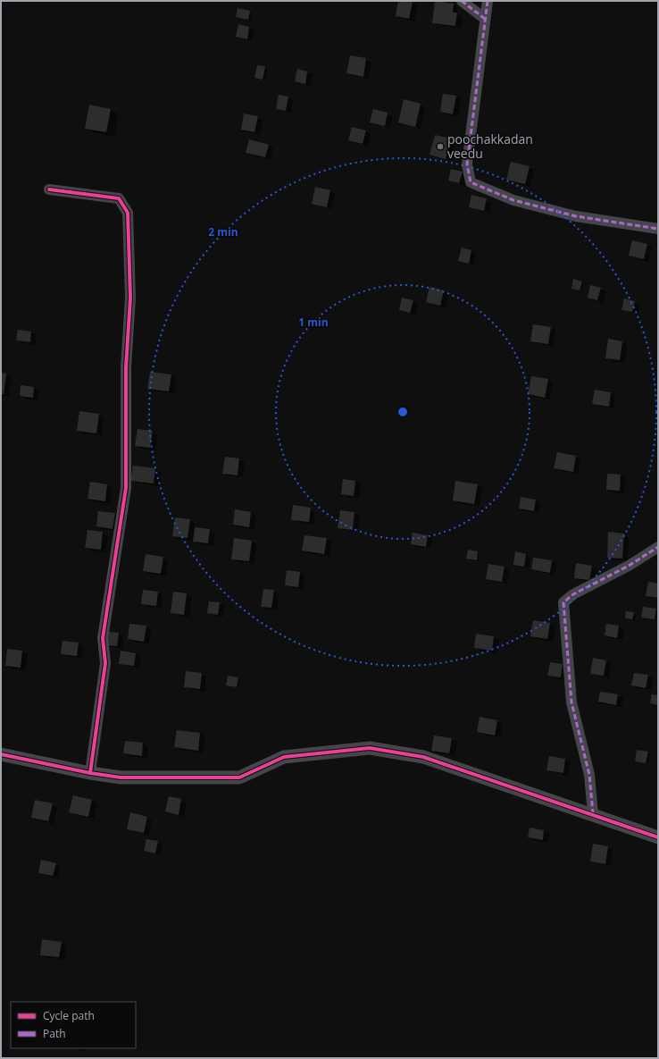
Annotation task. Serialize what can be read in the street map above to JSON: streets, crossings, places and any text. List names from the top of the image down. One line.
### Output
{"places":["poochakkadan veedu"],"legend":["Cycle path","Path"],"rings":["2 min","1 min"]}
